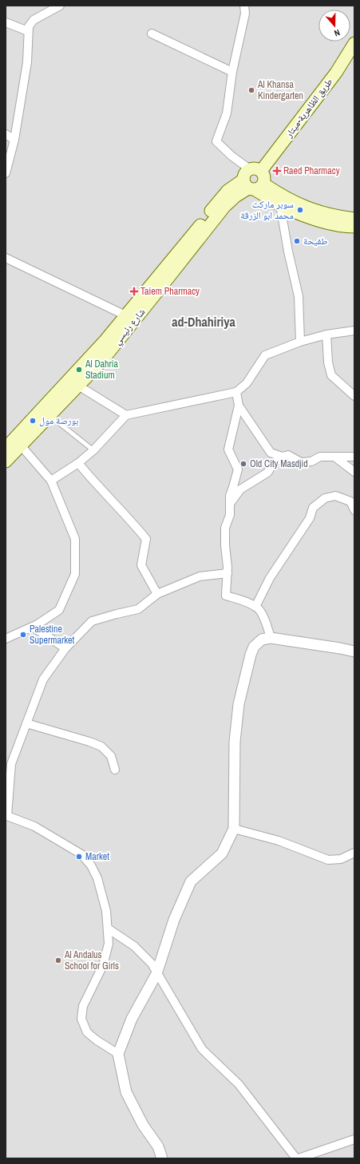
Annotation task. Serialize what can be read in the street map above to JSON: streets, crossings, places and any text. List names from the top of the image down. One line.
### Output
{"streets":{"main road":["طريق الظاهرية-ميتار","شارع رئيسي"]},"crossings":[["طريق الظاهرية-ميتار","شارع رئيسي"]],"districts":["ad-Dhahiriya"],"places":{"other":["Al Khansa Kindergarten","سوبر ماركت محمد ابو الزرقة","طفيحة","Al Dahria Stadium","بورصة مول","Old City Masdjid","Palestine Supermarket","Market","Al Andalus School for Girls"],"health":["Raed Pharmacy","Taiem Pharmacy"]},"north":"bottom"}
